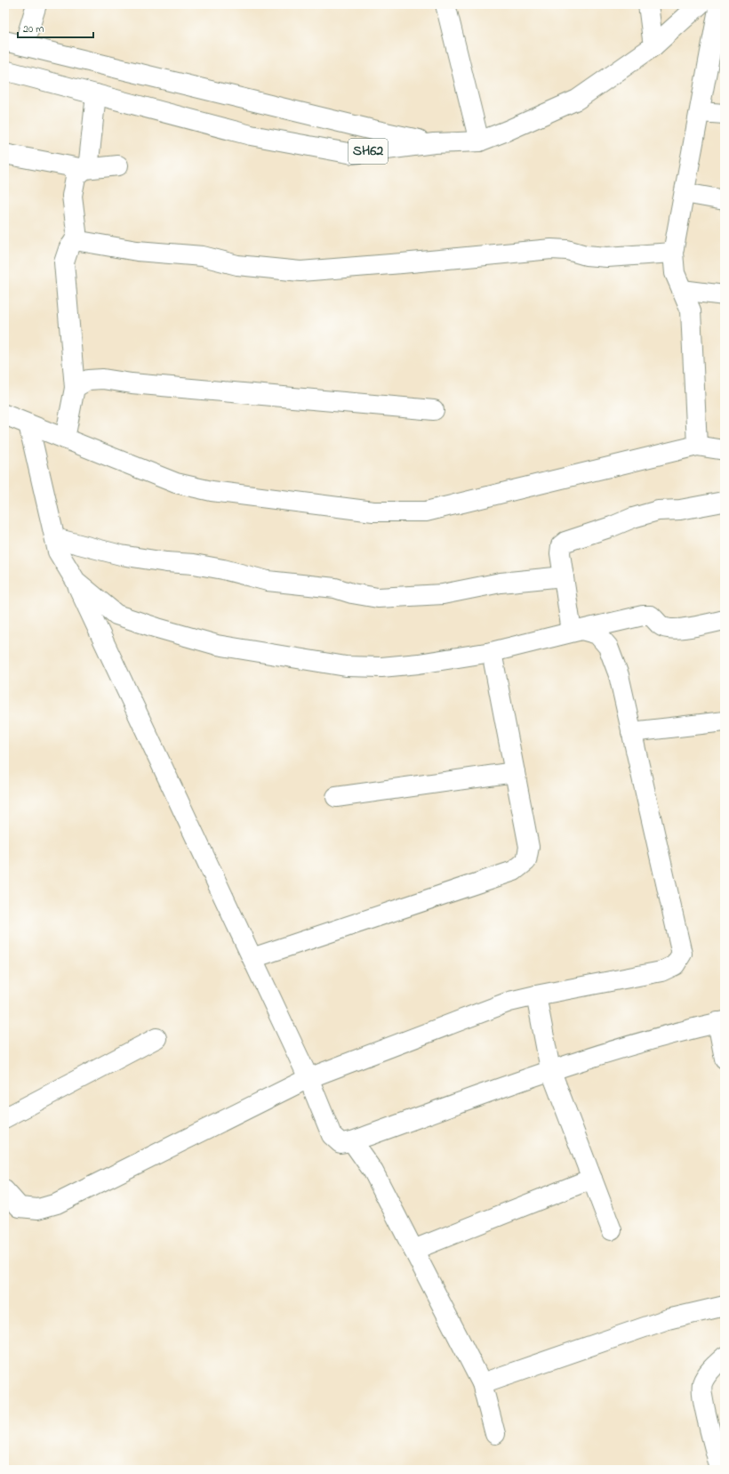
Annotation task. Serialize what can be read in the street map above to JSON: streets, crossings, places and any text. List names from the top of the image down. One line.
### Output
{"streets":{"street":["SH62"]},"scale_bar":"20 m"}
